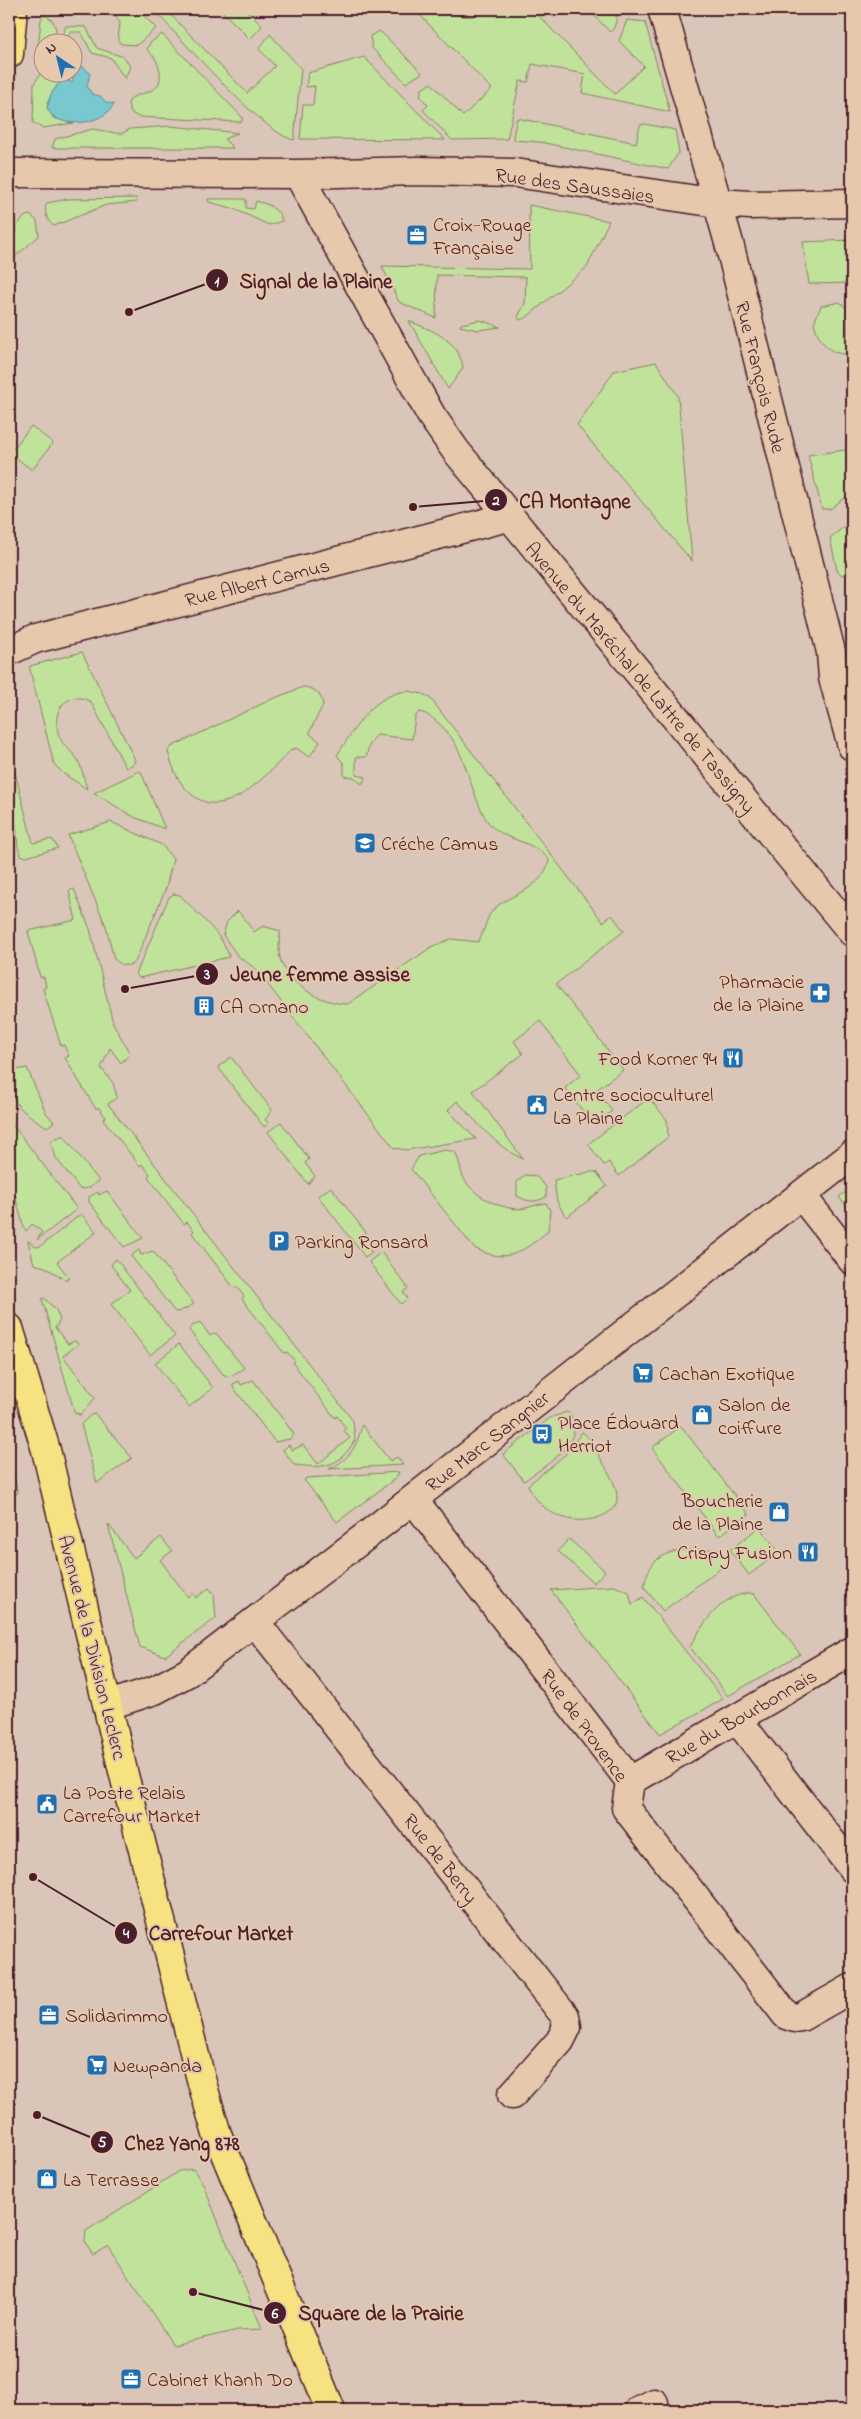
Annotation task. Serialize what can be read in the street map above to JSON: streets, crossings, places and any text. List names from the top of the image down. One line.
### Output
{"streets":{"main road":["Avenue de la Division Leclerc"],"street":["Rue des Saussaies","Rue François Rude","Rue Albert Camus","Avenue du Maréchal de Lattre de Tassigny","Rue Marc Sangnier","Rue du Bourbonnais","Rue de Provence","Rue de Berry"]},"crossings":[["Rue des Saussaies","Rue François Rude"],["Rue des Saussaies","Avenue du Maréchal de Lattre de Tassigny"],["Rue Albert Camus","Avenue du Maréchal de Lattre de Tassigny"],["Rue Marc Sangnier","Avenue de la Division Leclerc"],["Rue Marc Sangnier","Rue de Provence"],["Rue Marc Sangnier","Rue de Berry"],["Rue du Bourbonnais","Rue de Provence"]],"places":{"office":["Croix-Rouge Française","Solidarimmo","Cabinet Khanh Do"],"other":["Signal de la Plaine","CA Montagne","Jeune femme assise","Carrefour Market","Chez Yang 878","Square de la Prairie"],"school or university":["Créche Camus"],"pharmacy":["Pharmacie de la Plaine"],"building":["CA Ornano"],"restaurant":["Food Korner 94","Crispy Fusion"],"public building":["Centre socioculturel La Plaine","La Poste Relais Carrefour Market"],"parking":["Parking Ronsard"],"supermarket":["Cachan Exotique","Newpanda"],"shop":["Salon de coiffure","Boucherie de la Plaine","La Terrasse"],"bus stop":["Place Édouard Herriot"]},"north":"top left"}
